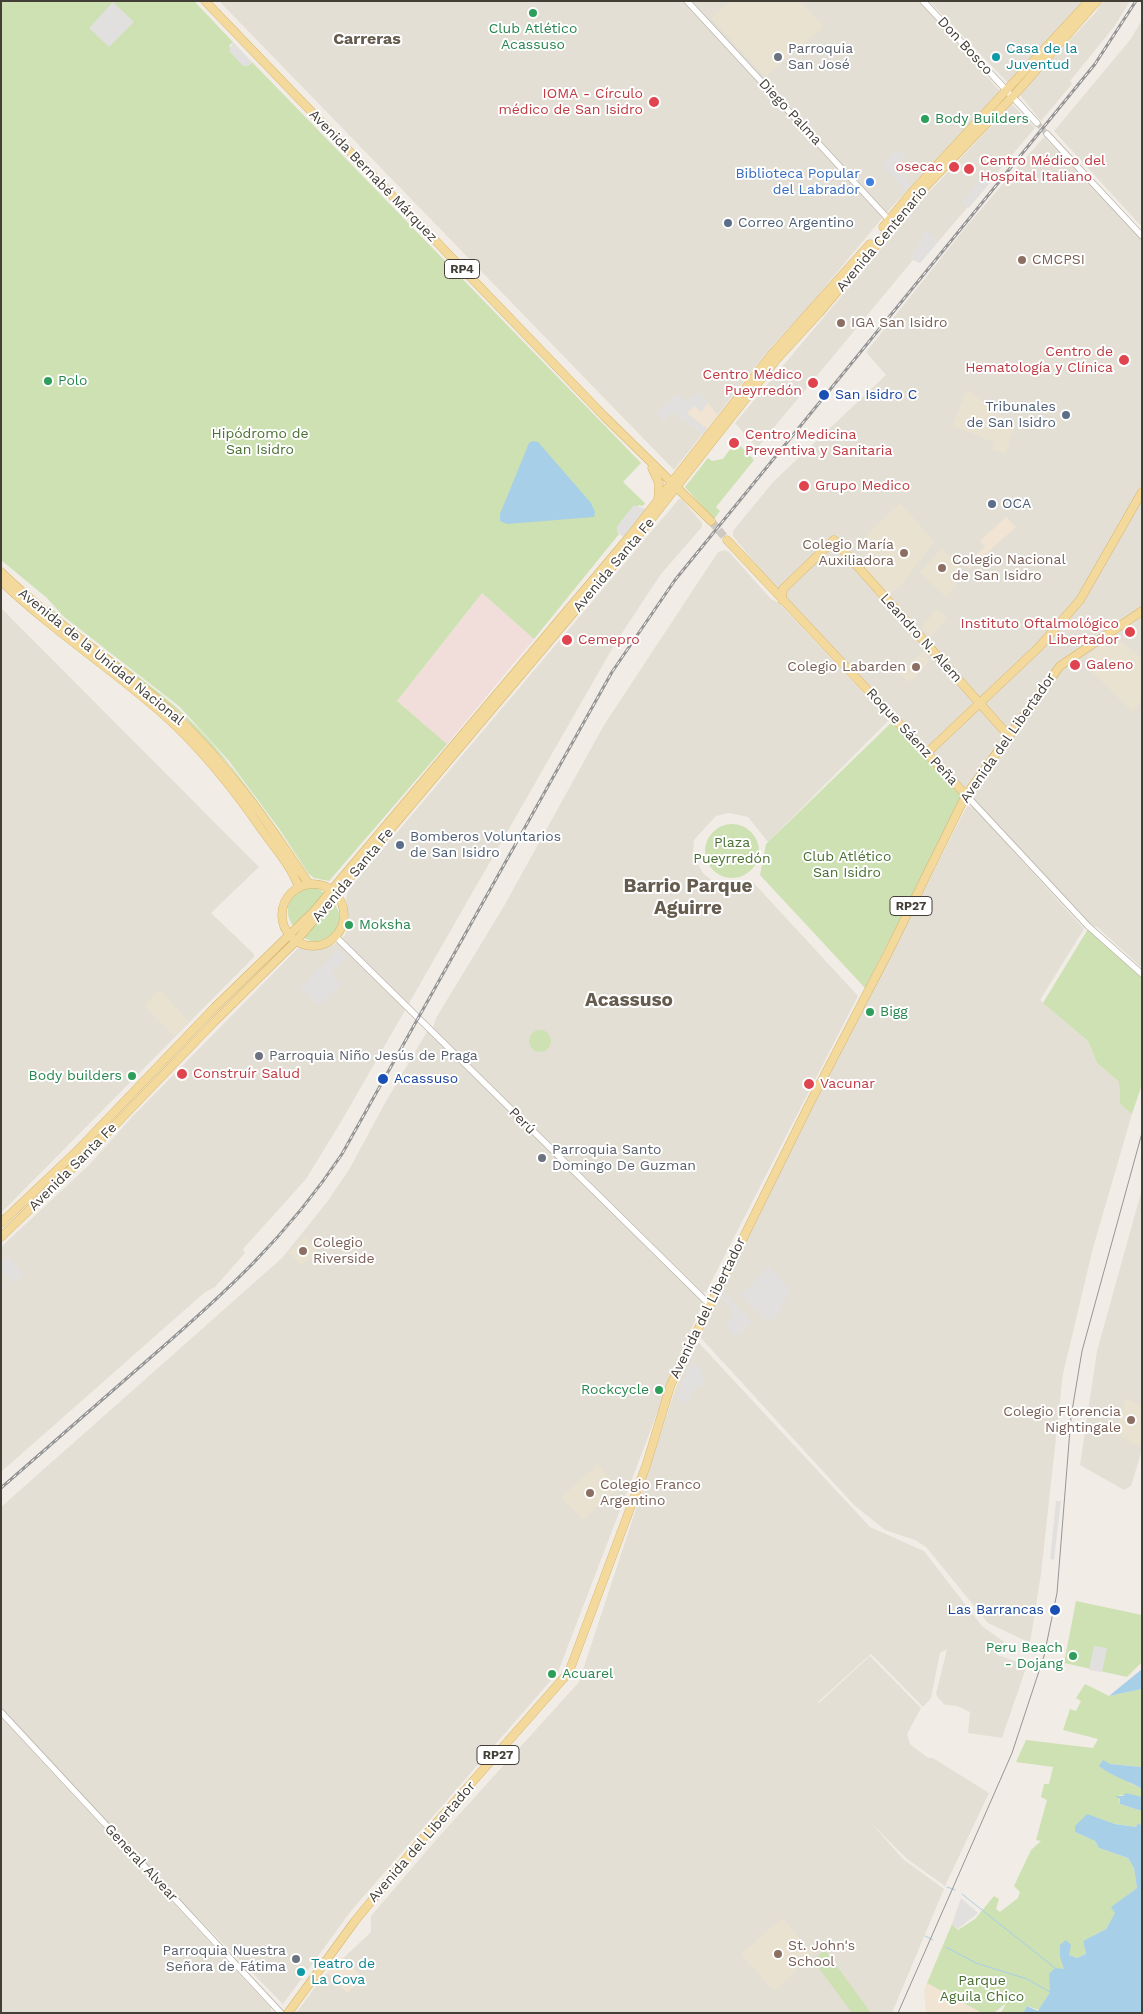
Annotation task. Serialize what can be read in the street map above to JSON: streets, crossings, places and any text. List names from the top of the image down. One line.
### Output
{"streets":{"main road":["Avenida Bernabé Márquez","Avenida Centenario","RP4","Avenida Santa Fe","Leandro N. Alem","Avenida de la Unidad Nacional","Roque Sáenz Peña","Avenida del Libertador","RP27"],"street":["Don Bosco","Diego Palma","Perú","General Alvear"]},"crossings":[["Don Bosco","Avenida Centenario"],["Diego Palma","Avenida Centenario"],["Avenida Bernabé Márquez","Avenida Centenario"],["Avenida Bernabé Márquez","RP4"],["Avenida Bernabé Márquez","Avenida Santa Fe"],["Avenida Centenario","RP4"],["Avenida Centenario","Avenida Santa Fe"],["RP4","Avenida Santa Fe"],["Leandro N. Alem","Avenida del Libertador"],["Roque Sáenz Peña","Avenida del Libertador"],["Avenida del Libertador","Perú"]],"districts":["Carreras","Barrio Parque Aguirre","Acassuso"],"parks":["Hipódromo de San Isidro","Plaza Pueyrredón","Club Atlético San Isidro","Parque Aguila Chico"],"places":["Club Atlético Acassuso","Parroquia San José","Casa de la Juventud","IOMA - Círculo médico de San Isidro","Body Builders","osecac","Centro Médico del Hospital Italiano","Biblioteca Popular del Labrador","Correo Argentino","CMCPSI","IGA San Isidro","Centro de Hematología y Clínica","Polo","Centro Médico Pueyrredón","San Isidro C","Tribunales de San Isidro","Centro Medicina Preventiva y Sanitaria","Grupo Medico","OCA","Colegio María Auxiliadora","Colegio Nacional de San Isidro","Instituto Oftalmológico Libertador","Cemepro","Galeno","Colegio Labarden","Bomberos Voluntarios de San Isidro","Moksha","Bigg","Parroquia Niño Jesús de Praga","Construír Salud","Body builders","Acassuso","Vacunar","Parroquia Santo Domingo De Guzman","Colegio Riverside","Rockcycle","Colegio Florencia Nightingale","Colegio Franco Argentino","Las Barrancas","Peru Beach - Dojang","Acuarel","St. John's School","Parroquia Nuestra Señora de Fátima","Teatro de La Cova"]}
